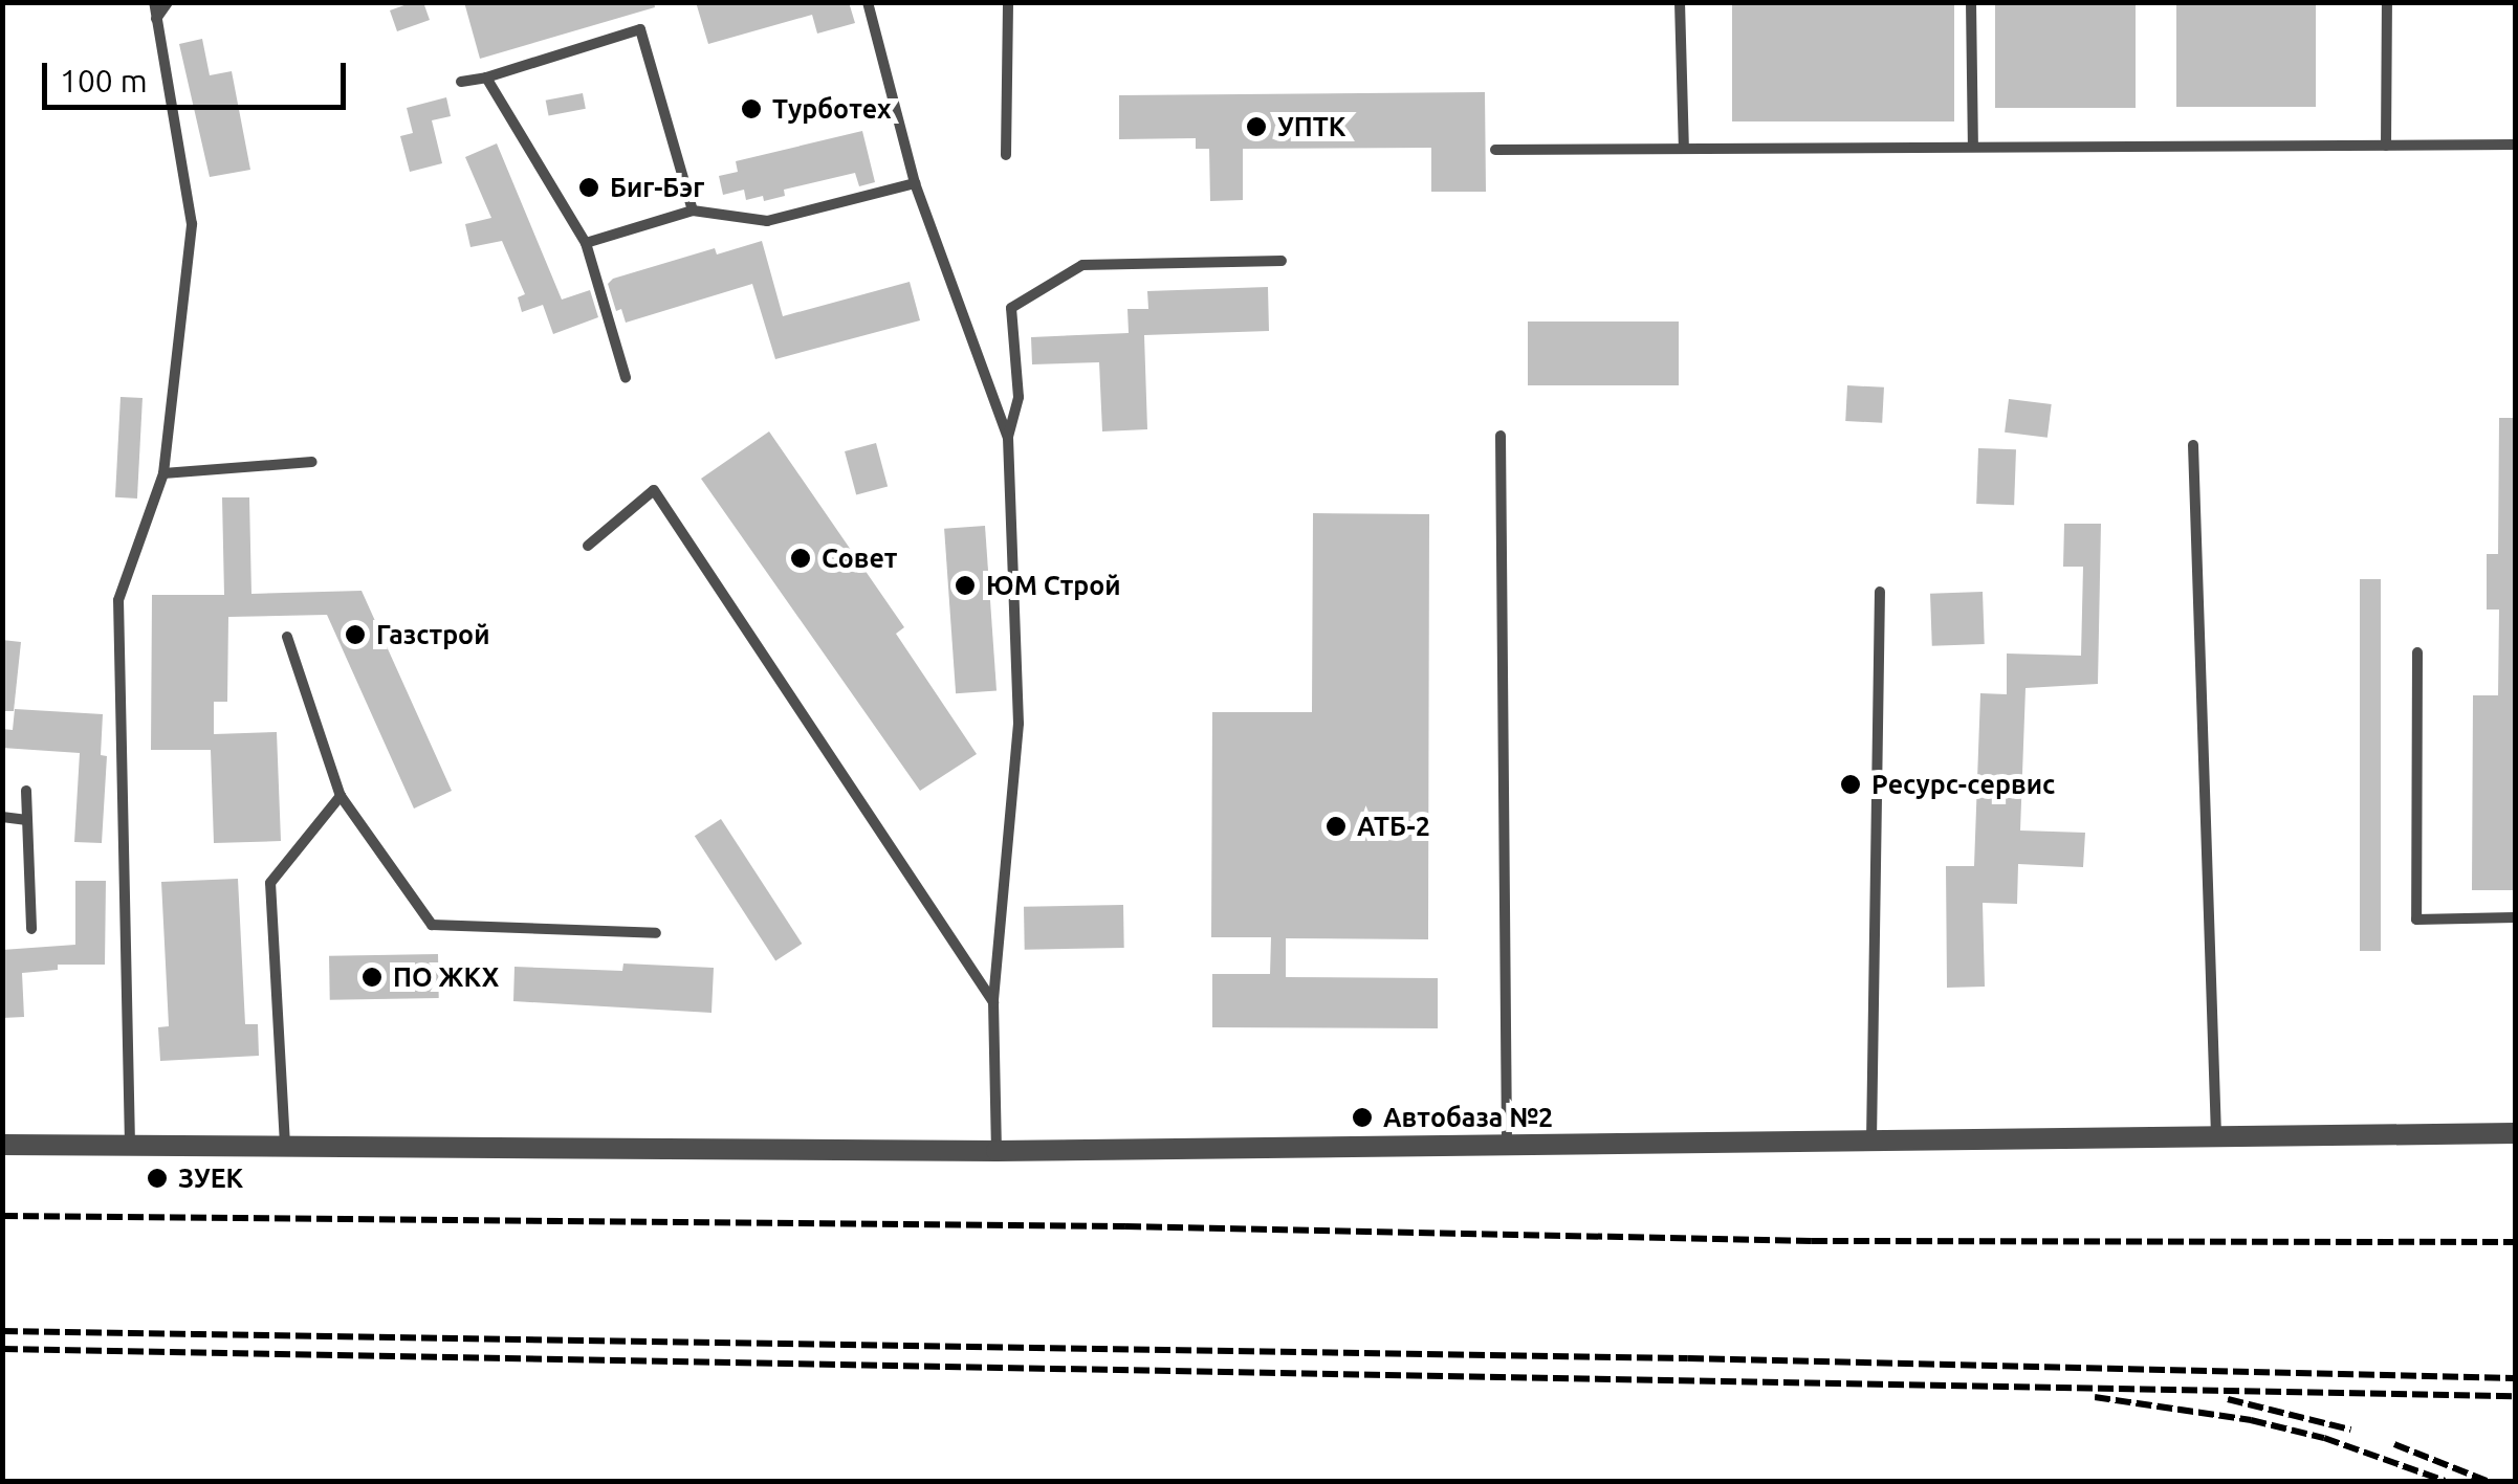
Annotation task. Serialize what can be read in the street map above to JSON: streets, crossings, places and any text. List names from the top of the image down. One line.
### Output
{"places":["Турботех","УПТК","Биг-Бэг","Совет","ЮМ Строй","Газстрой","Ресурс-сервис","АТБ-2","ПО ЖКХ","Автобаза №2","ЗУЕК"],"scale_bar":"100 m"}
